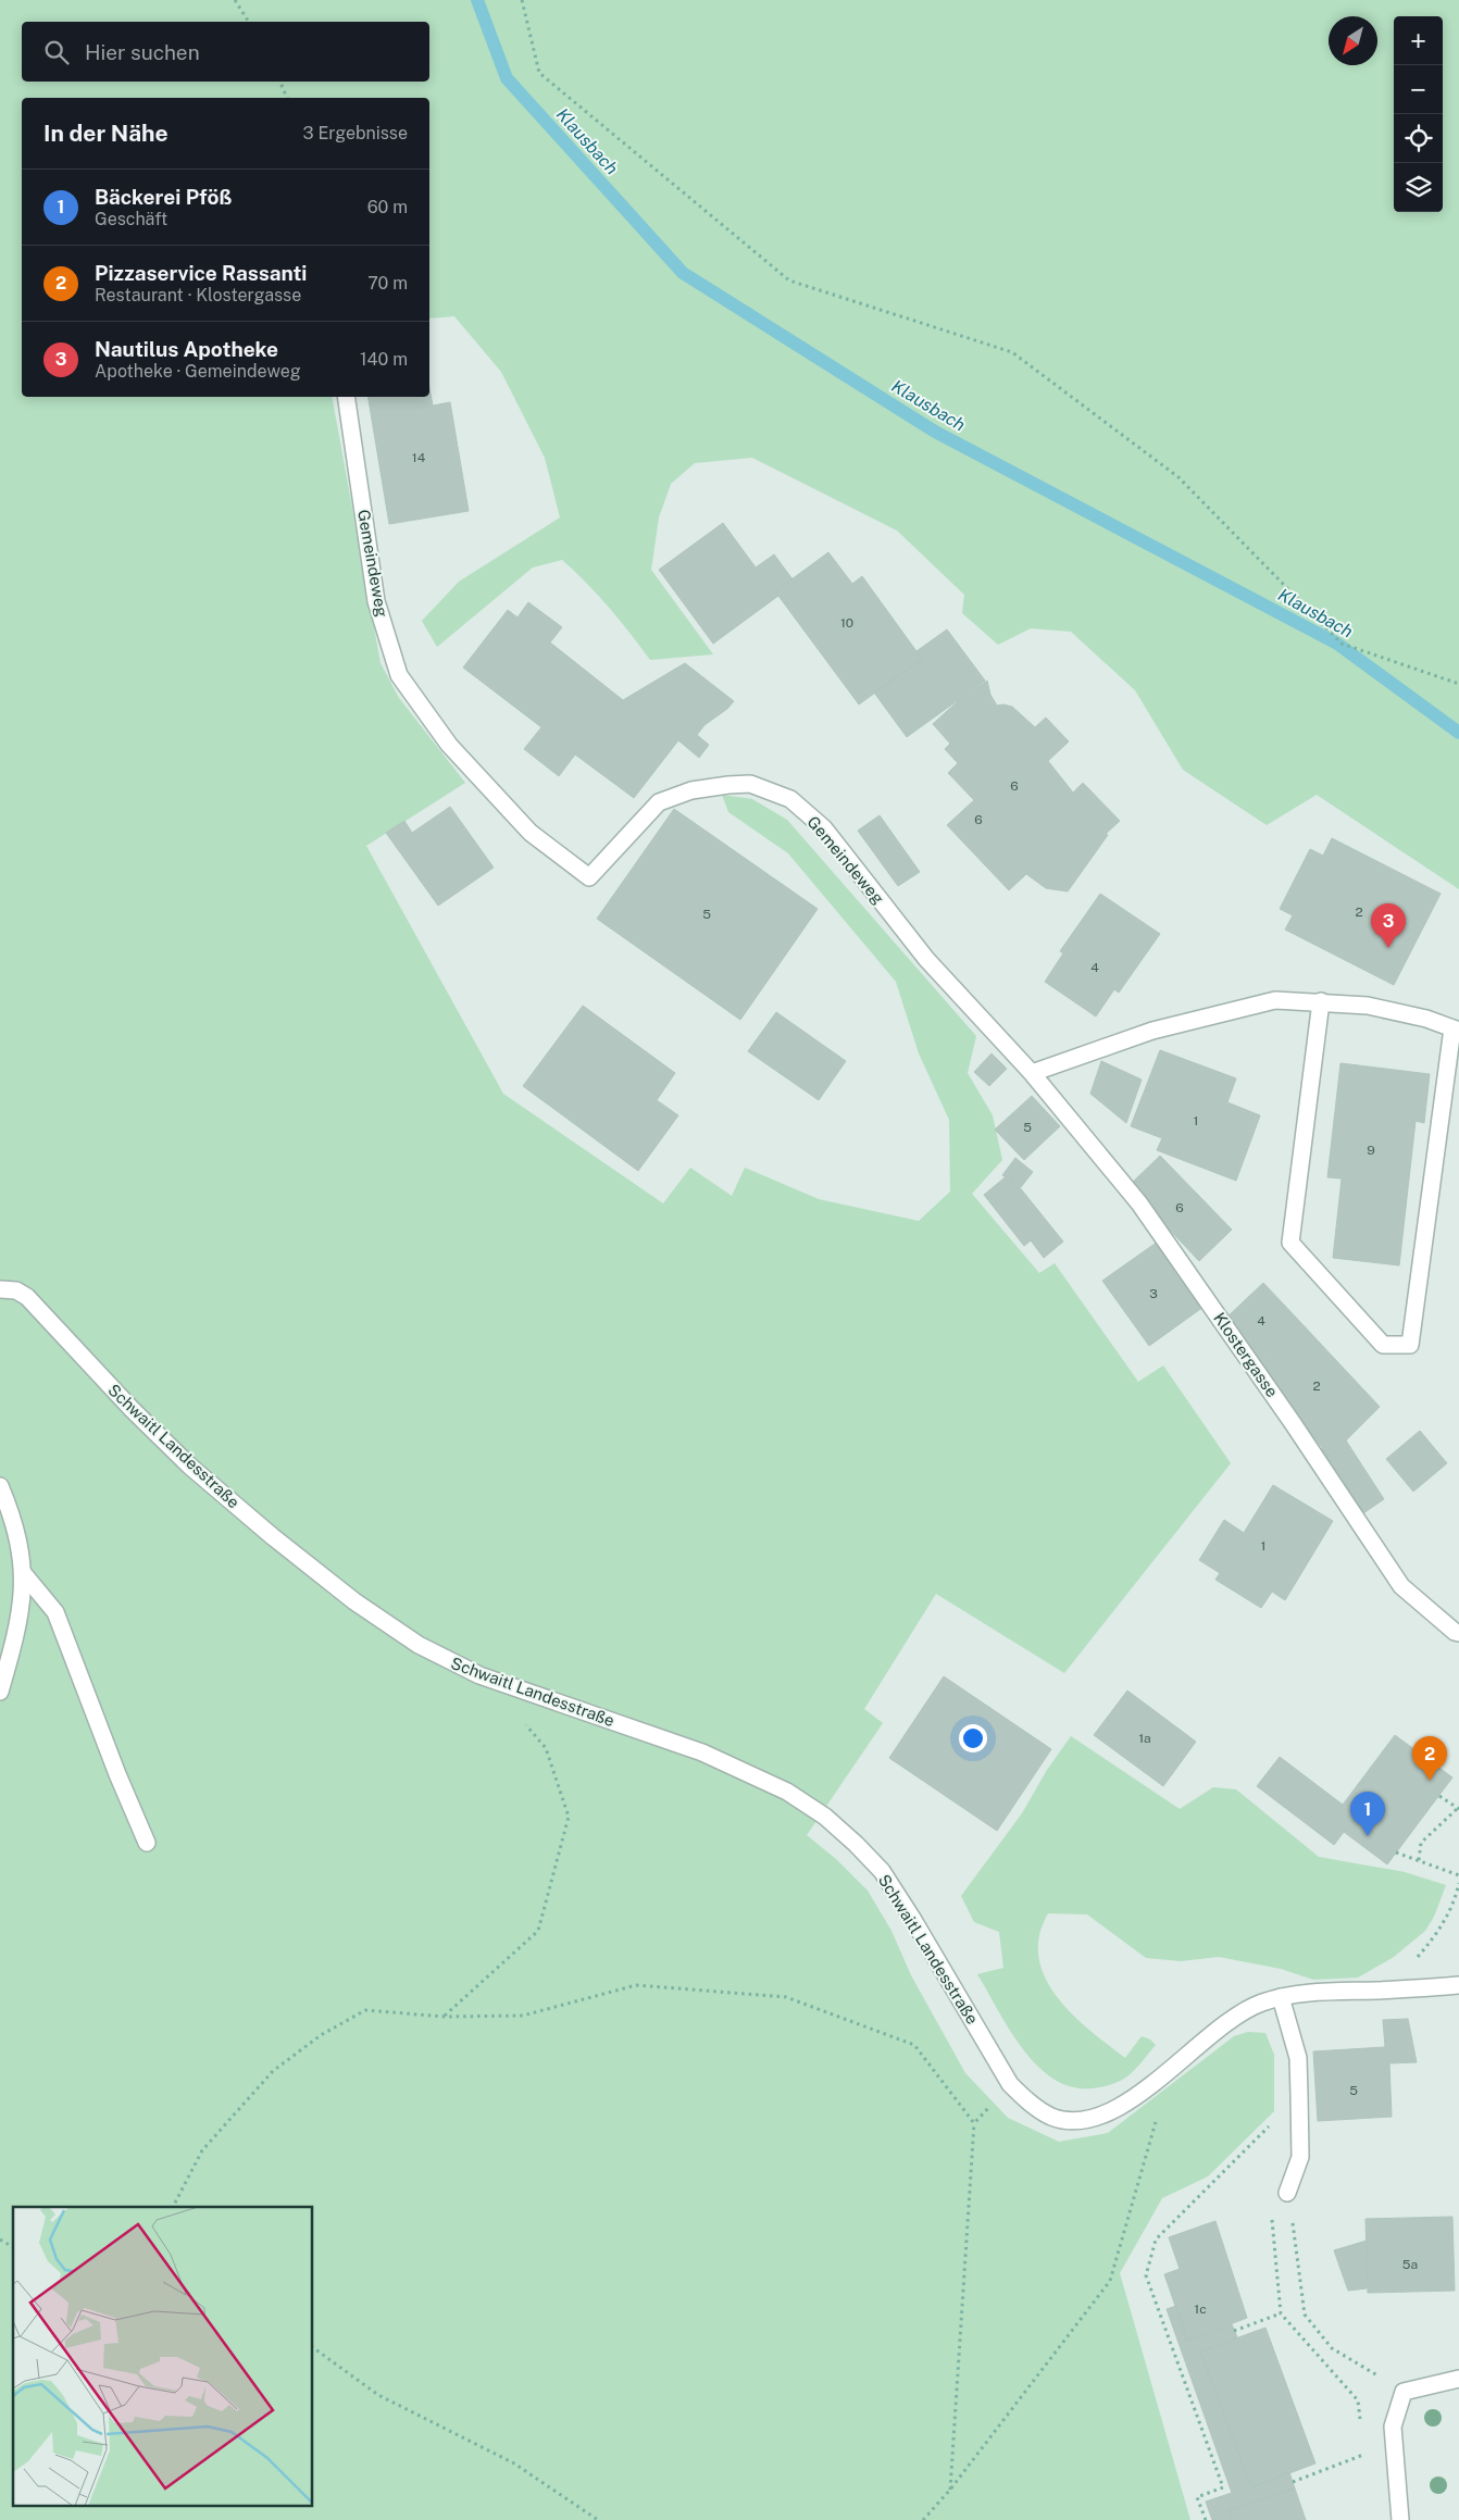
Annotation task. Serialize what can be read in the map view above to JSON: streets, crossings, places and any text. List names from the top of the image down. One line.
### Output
{"streets":{"street":["Gemeindeweg","Klostergasse","Schwaitl Landesstraße"]},"crossings":[["Gemeindeweg","Klostergasse"]],"water":["Klausbach"],"house_numbers":["14","10","6","6","2","5","4","1","5","9","6","3","4","2","1","1a","5","5a","1c"],"north":"bottom left","page":{"map_buttons":["+","−"],"search":"Hier suchen","heading":["In der Nähe","3 Ergebnisse"],"list":[{"mark":"1","name":"Bäckerei Pföß","note":"Geschäft","value":"60 m"},{"mark":"2","name":"Pizzaservice Rassanti","note":"Restaurant · Klostergasse","value":"70 m"},{"mark":"3","name":"Nautilus Apotheke","note":"Apotheke · Gemeindeweg","value":"140 m"}],"pins":["3","2","1"]}}
